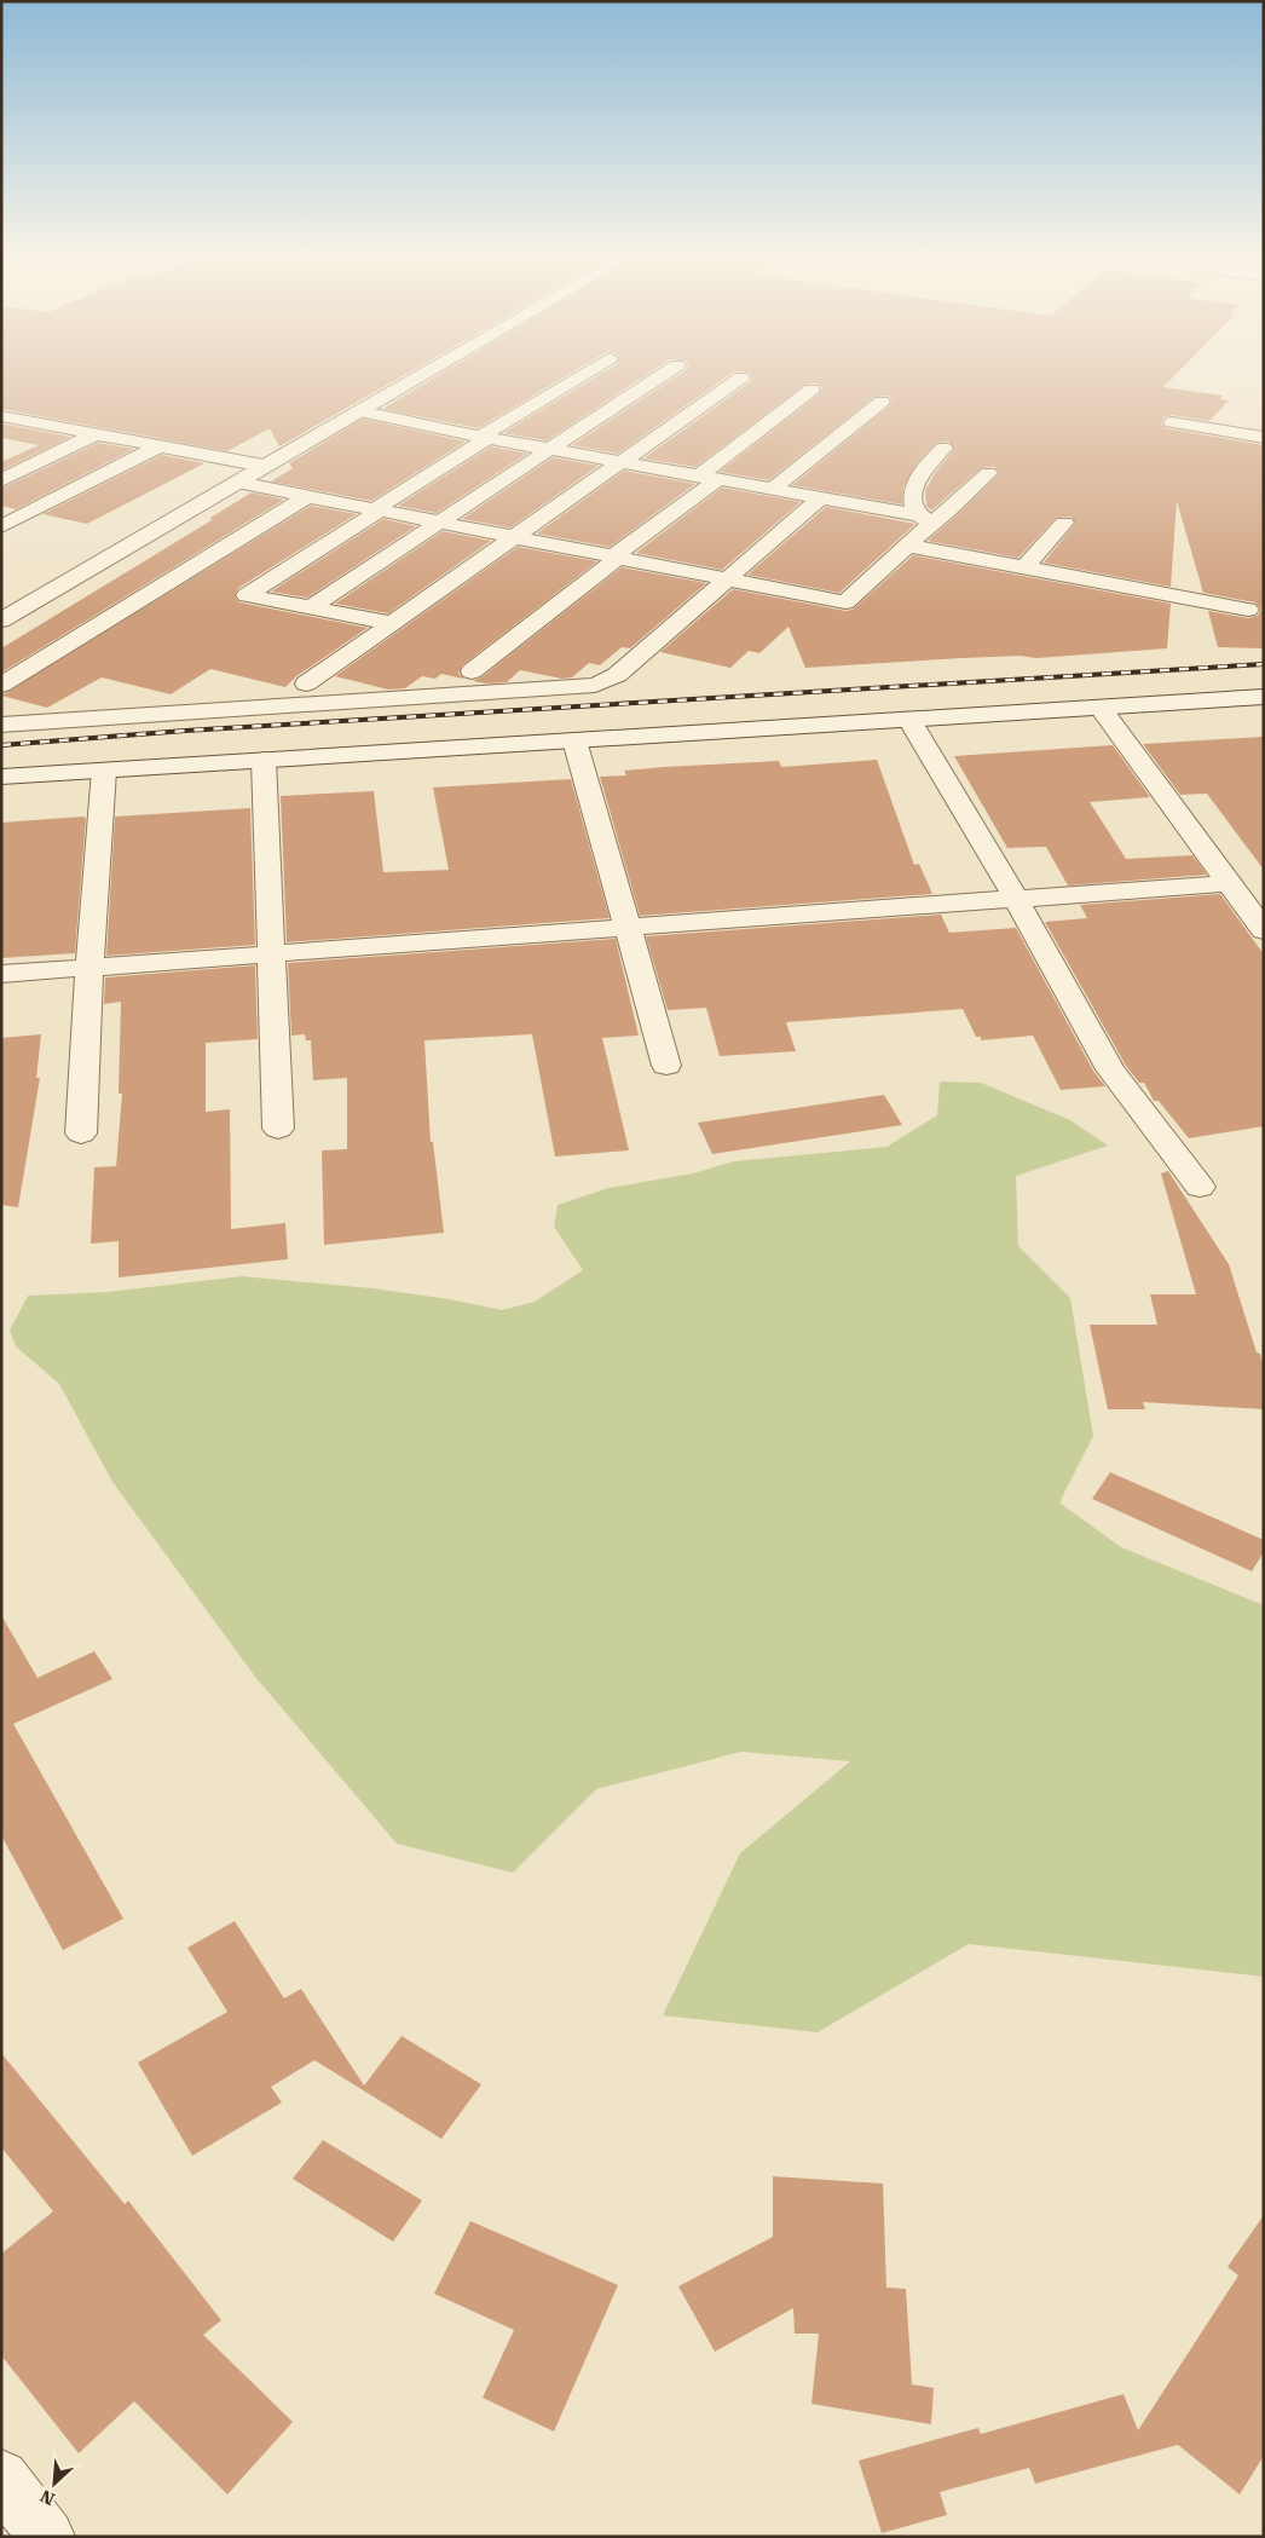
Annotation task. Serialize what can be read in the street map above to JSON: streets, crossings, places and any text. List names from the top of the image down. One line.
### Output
{"north":"bottom left"}
